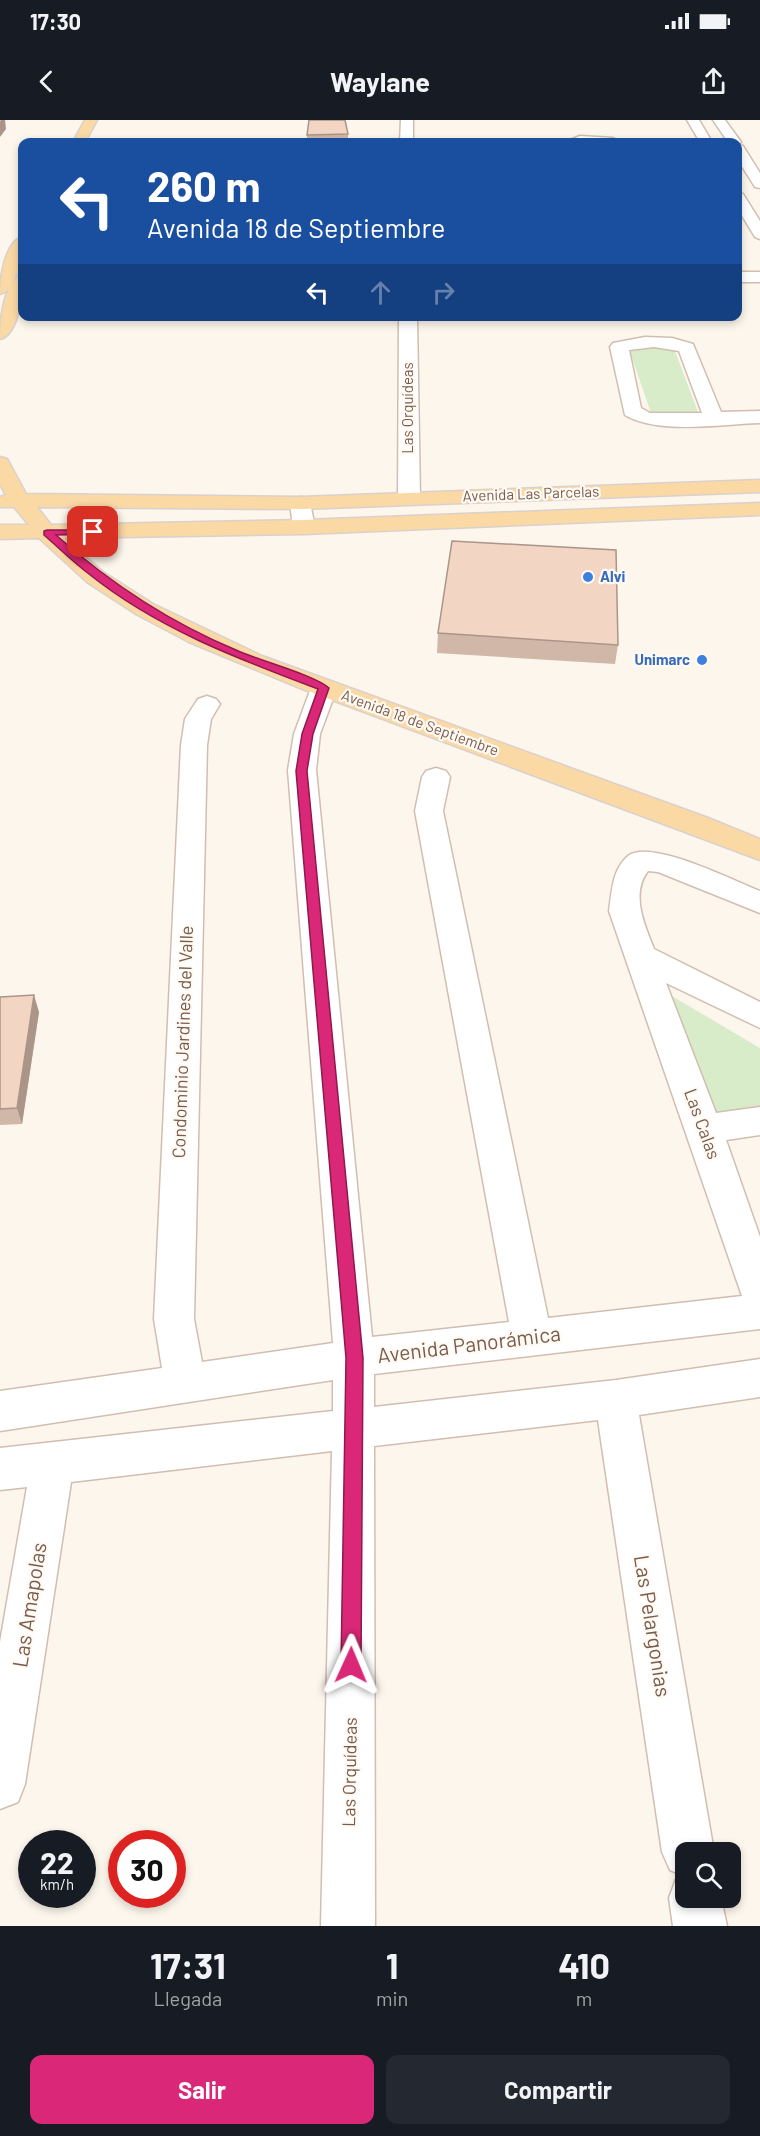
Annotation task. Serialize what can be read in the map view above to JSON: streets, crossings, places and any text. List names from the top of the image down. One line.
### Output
{"streets":{"main road":["Avenida Las Parcelas","Avenida 18 de Septiembre"],"street":["Las Orquídeas","Condominio Jardines del Valle","Las Calas","Avenida Panorámica","Las Amapolas","Las Pelargonias"]},"crossings":[["Las Orquídeas","Avenida Las Parcelas"],["Las Orquídeas","Avenida 18 de Septiembre"],["Las Orquídeas","Avenida Panorámica"],["Avenida Las Parcelas","Avenida 18 de Septiembre"],["Condominio Jardines del Valle","Avenida Panorámica"]],"places":["Alvi","Unimarc"],"page":{"status":"17:30","header":"Waylane","turn":["260 m","Avenida 18 de Septiembre"],"speed":"22 km/h","limit":"30","eta":["17:31","Llegada","1","min","410","m"],"buttons":["Salir","Compartir"]}}
